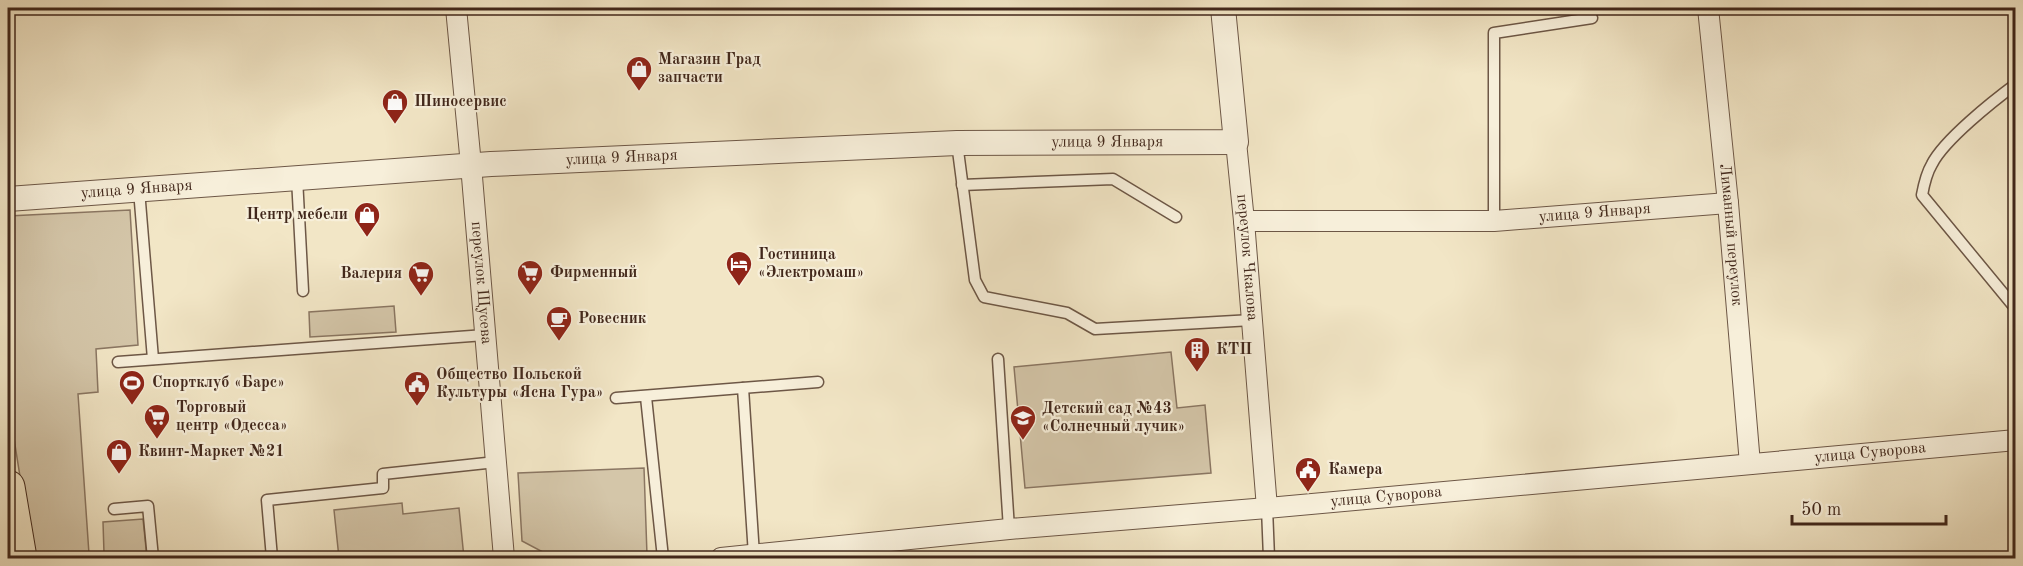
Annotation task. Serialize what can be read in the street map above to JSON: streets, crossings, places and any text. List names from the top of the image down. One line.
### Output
{"streets":{"street":["улица 9 Января","Лиманный переулок","переулок Чкалова","переулок Щусева","улица Суворова"]},"crossings":[["улица 9 Января","Лиманный переулок"],["улица 9 Января","переулок Чкалова"],["улица 9 Января","переулок Щусева"],["Лиманный переулок","улица Суворова"],["переулок Чкалова","улица Суворова"]],"places":{"shop":["Магазин Град запчасти","Шиносервис","Центр мебели","Квинт-Маркет №21"],"hotel":["Гостиница «Электромаш»"],"supermarket":["Фирменный","Валерия","Торговый центр «Одесса»"],"cafe":["Ровесник"],"building":["КТП"],"sports":["Спортклуб «Барс»"],"public building":["Общество Польской Культуры «Ясна Гура»","Камера"],"school or university":["Детский сад №43 «Солнечный лучик»"]},"scale_bar":"50 m"}
